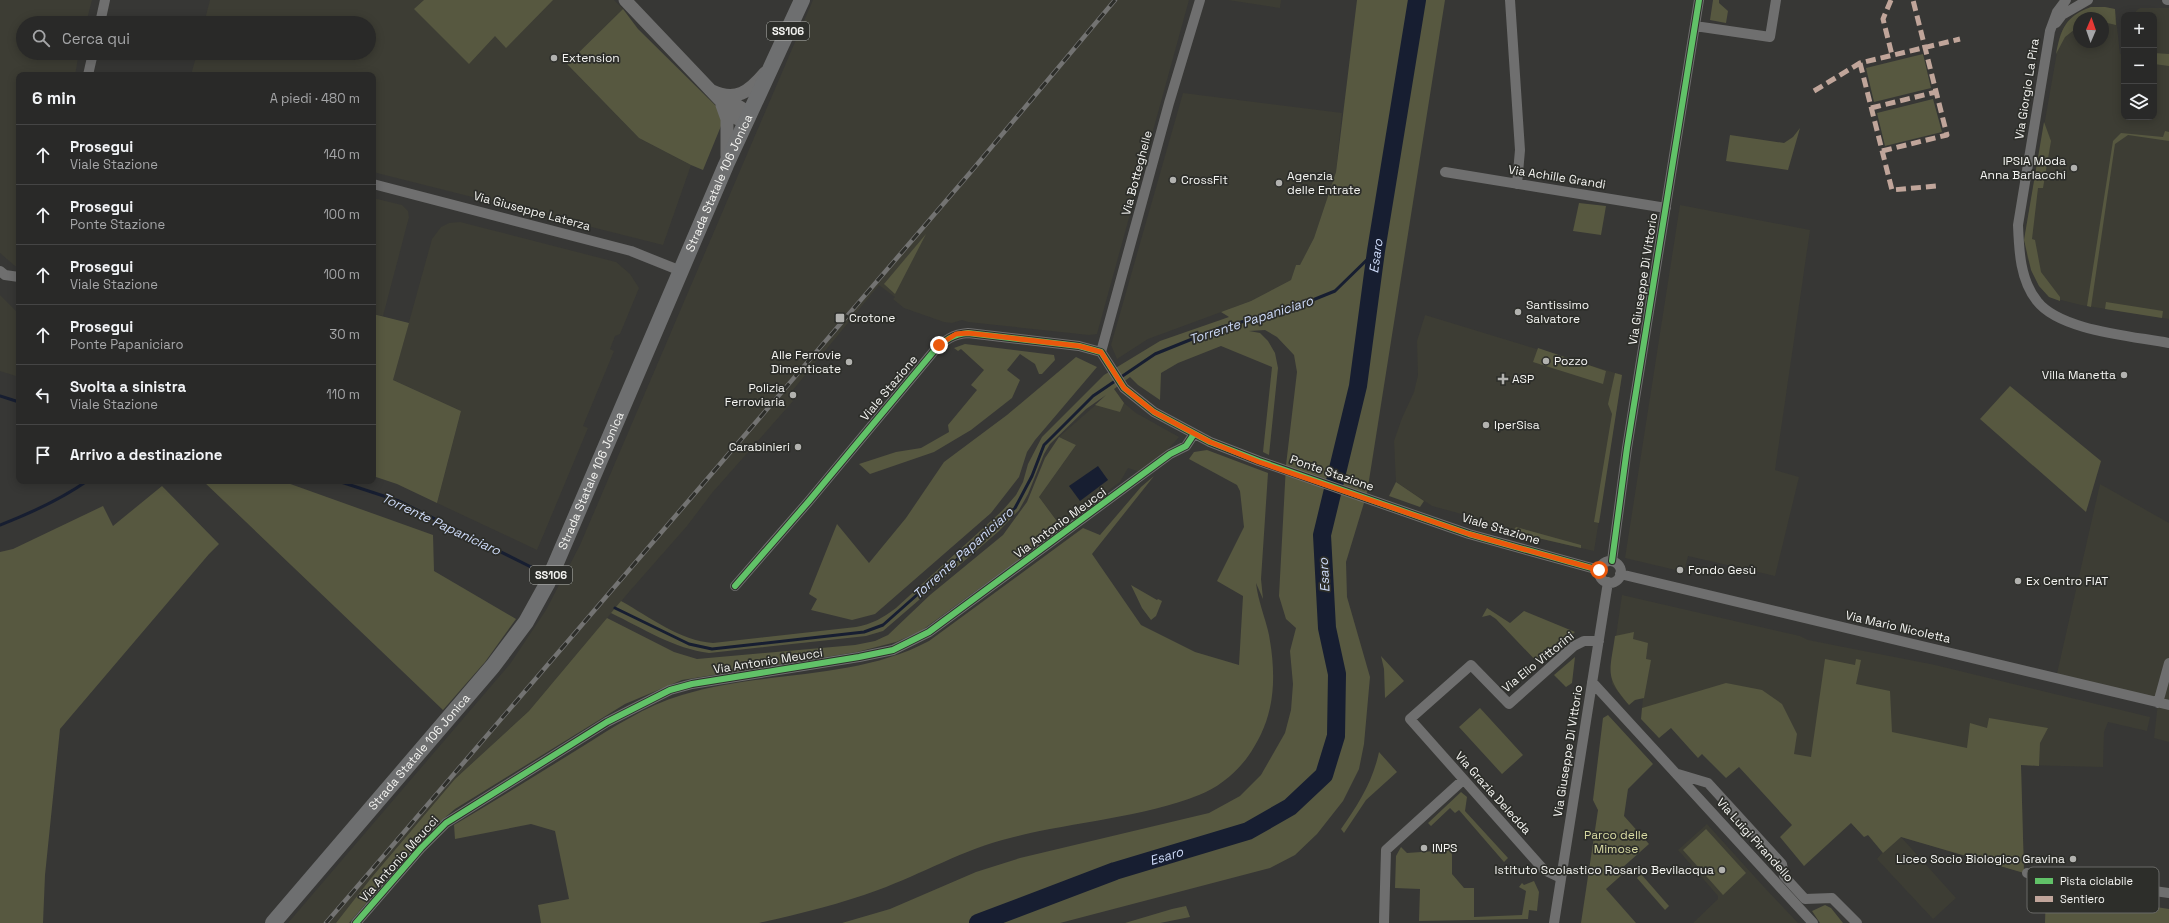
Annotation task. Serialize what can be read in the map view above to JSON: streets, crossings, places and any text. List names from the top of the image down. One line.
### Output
{"streets":{"main road":["SS106","Strada Statale 106 Jonica"],"street":["Via Giorgio La Pira","Via Botteghelle","Via Achille Grandi","Via Giuseppe Laterza","Via Giuseppe Di Vittorio","Viale Stazione","Ponte Stazione","Via Antonio Meucci","Via Mario Nicoletta","Via Elio Vittorini","Via Grazia Deledda","Via Luigi Pirandello"]},"crossings":[["Via Botteghelle","Viale Stazione"],["Via Achille Grandi","Via Giuseppe Di Vittorio"],["Strada Statale 106 Jonica","Via Giuseppe Laterza"],["Via Giuseppe Di Vittorio","Viale Stazione"],["Via Giuseppe Di Vittorio","Via Mario Nicoletta"],["Via Giuseppe Di Vittorio","Via Elio Vittorini"],["Via Giuseppe Di Vittorio","Via Grazia Deledda"],["Via Giuseppe Di Vittorio","Via Luigi Pirandello"],["Viale Stazione","Ponte Stazione"],["Viale Stazione","Via Mario Nicoletta"],["Ponte Stazione","Via Antonio Meucci"],["Via Elio Vittorini","Via Grazia Deledda"]],"water":["Esaro","Torrente Papaniciaro"],"parks":["Parco delle Mimose"],"places":{"other":["Extension","IPSIA Moda Anna Barlacchi","CrossFit","Agenzia delle Entrate","Santissimo Salvatore","Pozzo","Alle Ferrovie Dimenticate","Villa Manetta","Polizia Ferroviaria","IperSisa","Carabinieri","Fondo Gesù","Ex Centro FIAT","INPS","Liceo Socio Biologico Gravina","Istituto Scolastico Rosario Bevilacqua"],"transit":["Crotone"],"health":["ASP"]},"legend":["Pista ciclabile","Sentiero"],"north":"top","page":{"map_buttons":["+","−"],"search":"Cerca qui","heading":["6 min","A piedi · 480 m"],"list":[["Prosegui","Viale Stazione","140 m"],["Prosegui","Ponte Stazione","100 m"],["Prosegui","Viale Stazione","100 m"],["Prosegui","Ponte Papaniciaro","30 m"],["Svolta a sinistra","Viale Stazione","110 m"],"Arrivo a destinazione"]}}
